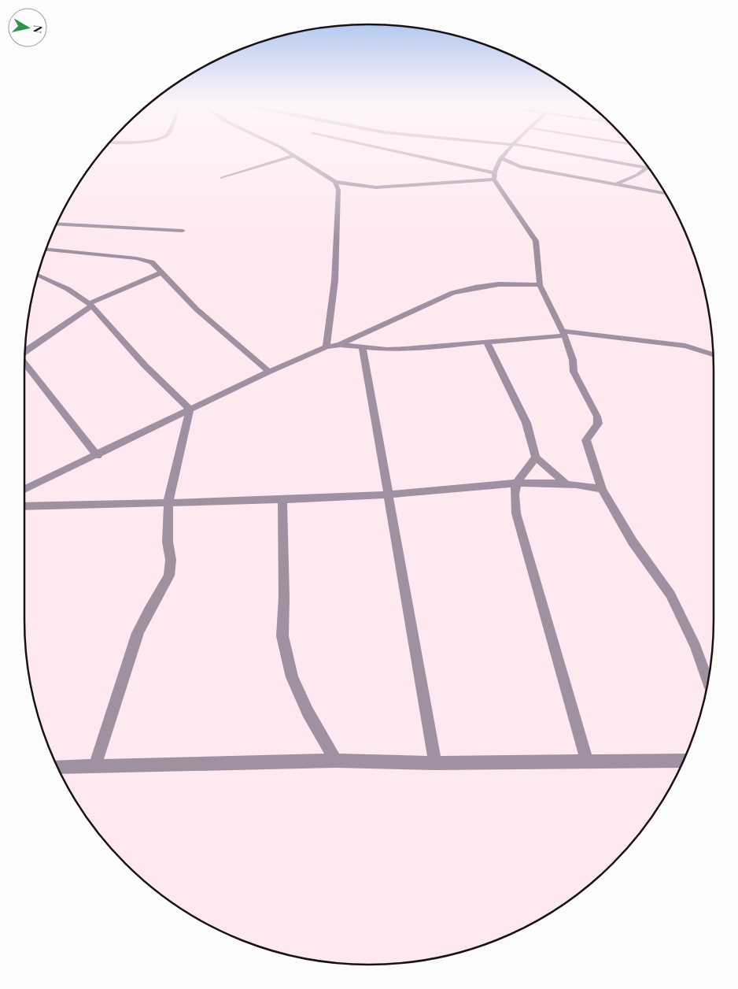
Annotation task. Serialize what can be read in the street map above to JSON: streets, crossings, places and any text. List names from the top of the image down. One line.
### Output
{"north":"right"}
